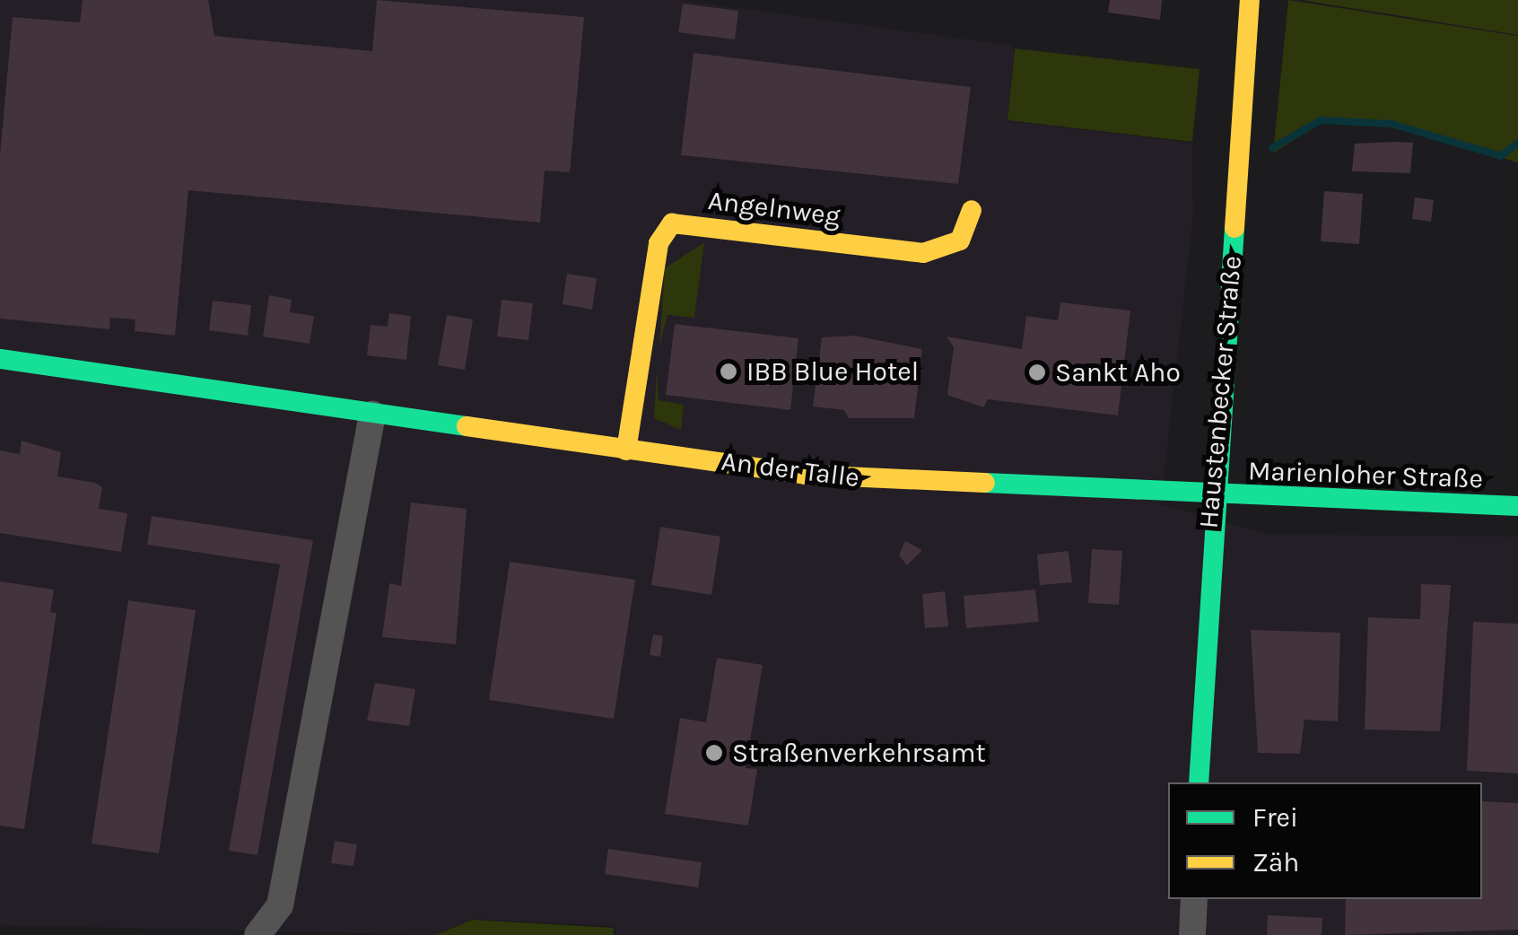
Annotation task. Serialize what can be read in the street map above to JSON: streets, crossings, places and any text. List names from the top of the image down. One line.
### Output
{"streets":{"street":["Angelnweg","Haustenbecker Straße","An der Talle","Marienloher Straße"]},"crossings":[["Angelnweg","An der Talle"],["Haustenbecker Straße","An der Talle"],["Haustenbecker Straße","Marienloher Straße"],["An der Talle","Marienloher Straße"]],"places":["IBB Blue Hotel","Sankt Aho","Straßenverkehrsamt"],"legend":["Frei","Zäh"]}
